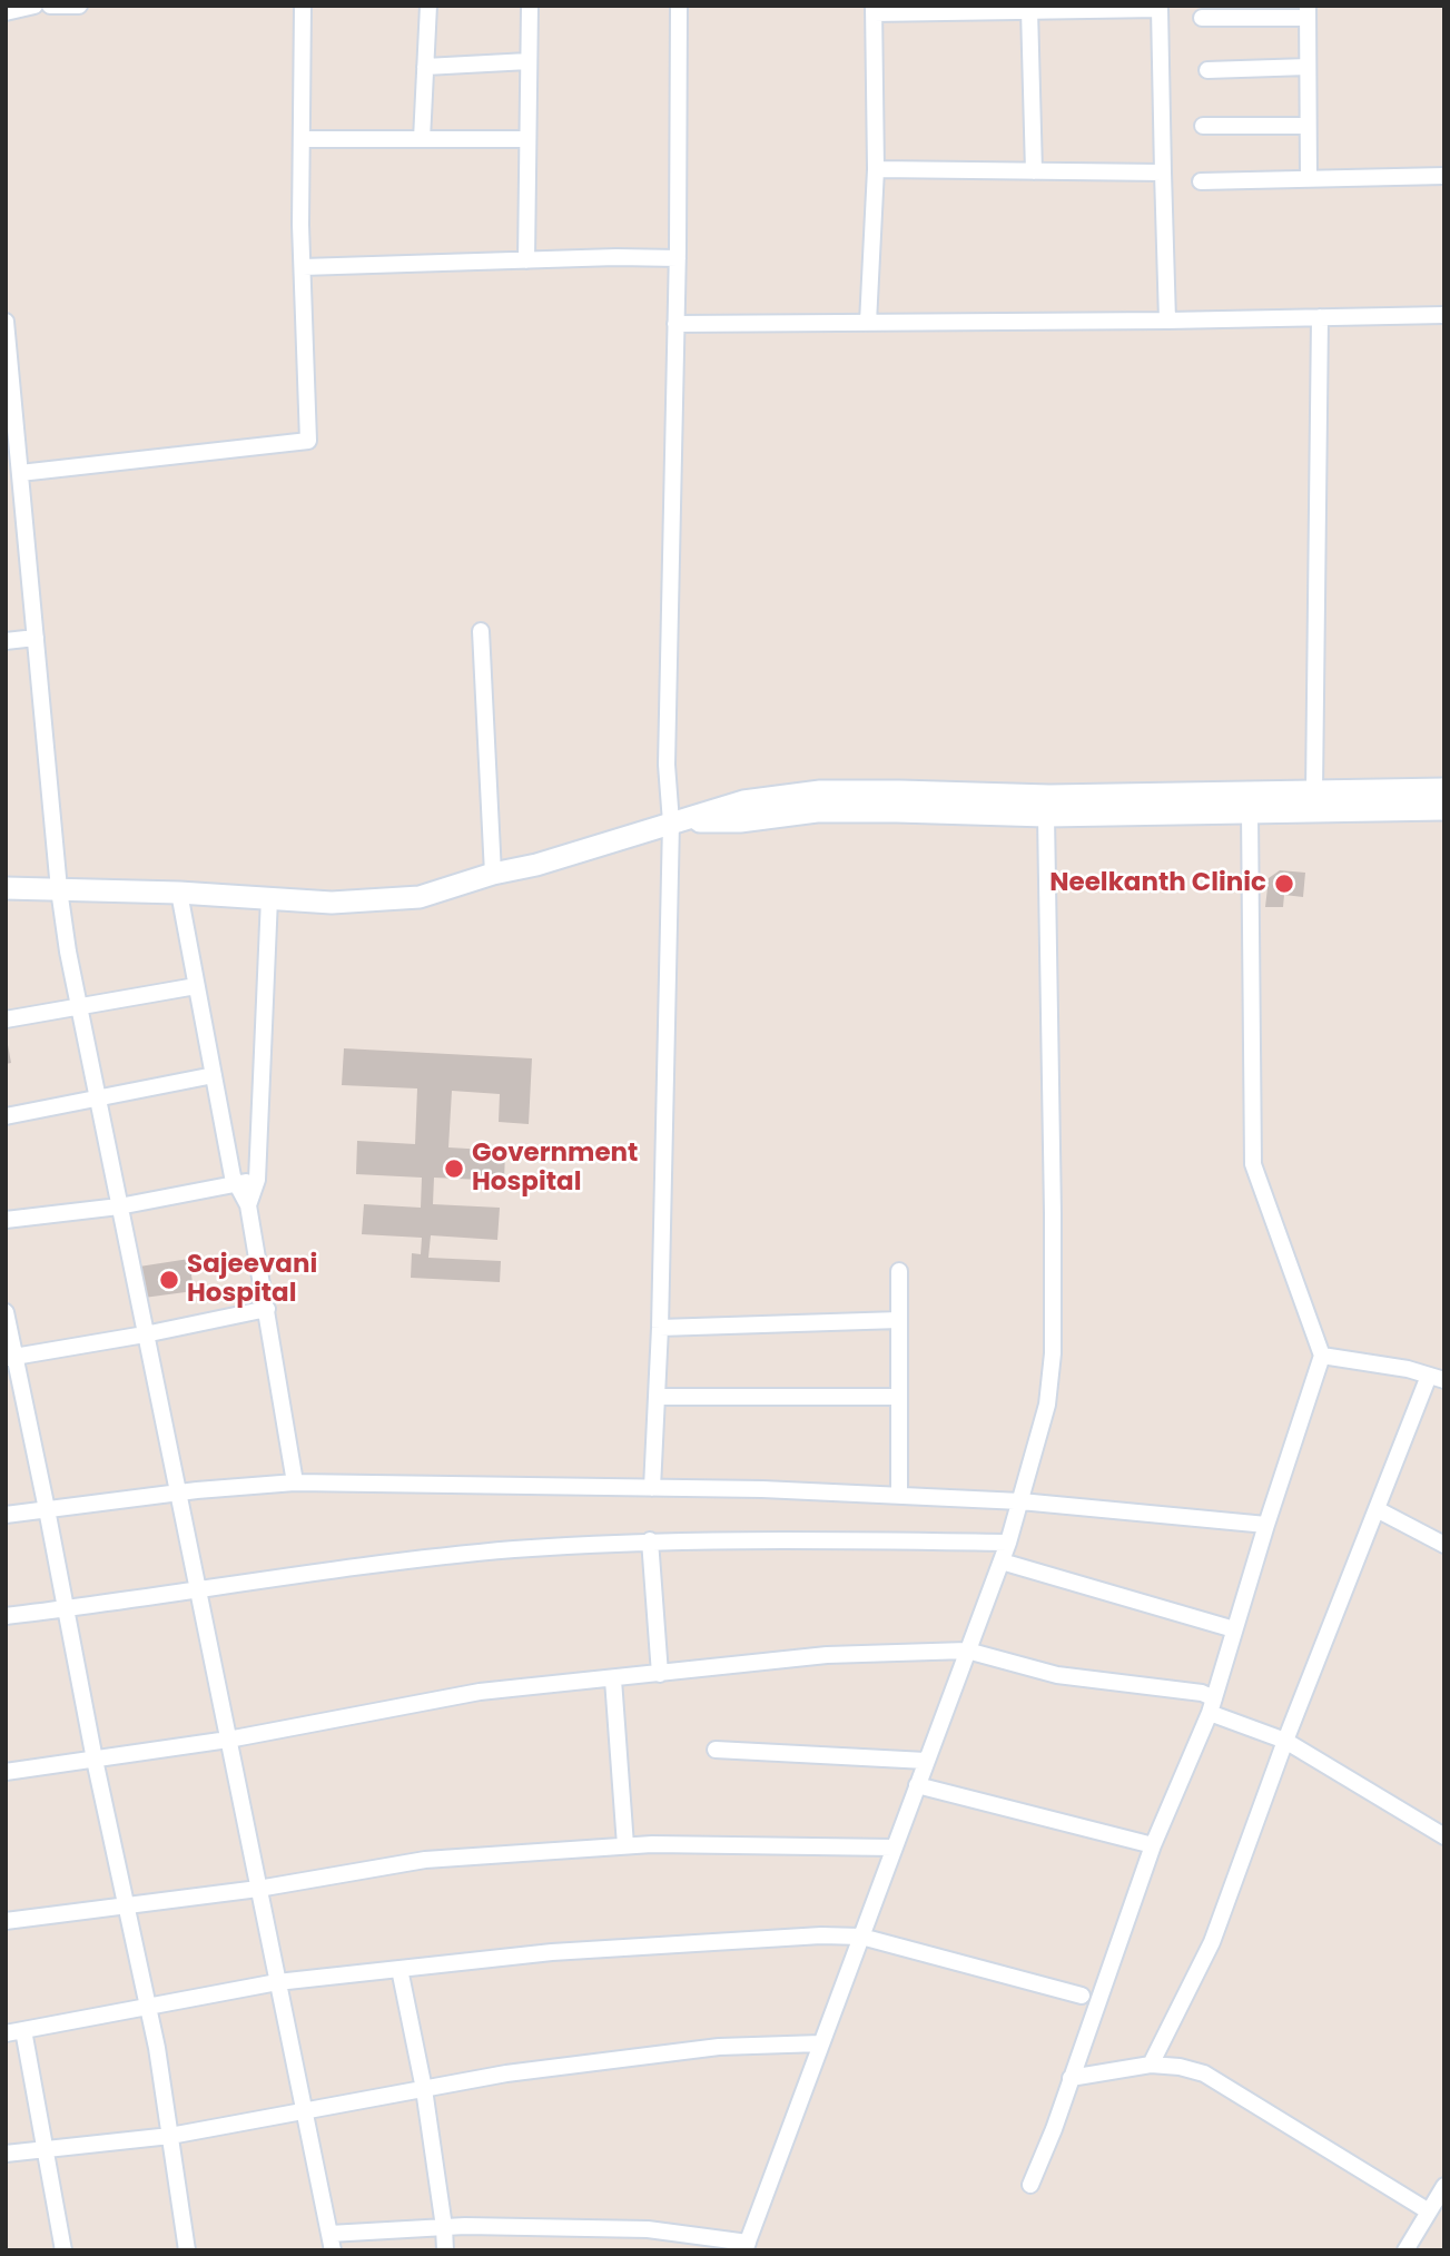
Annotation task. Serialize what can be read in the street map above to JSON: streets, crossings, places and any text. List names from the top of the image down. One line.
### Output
{"places":["Neelkanth Clinic","Government Hospital","Sajeevani Hospital"]}
